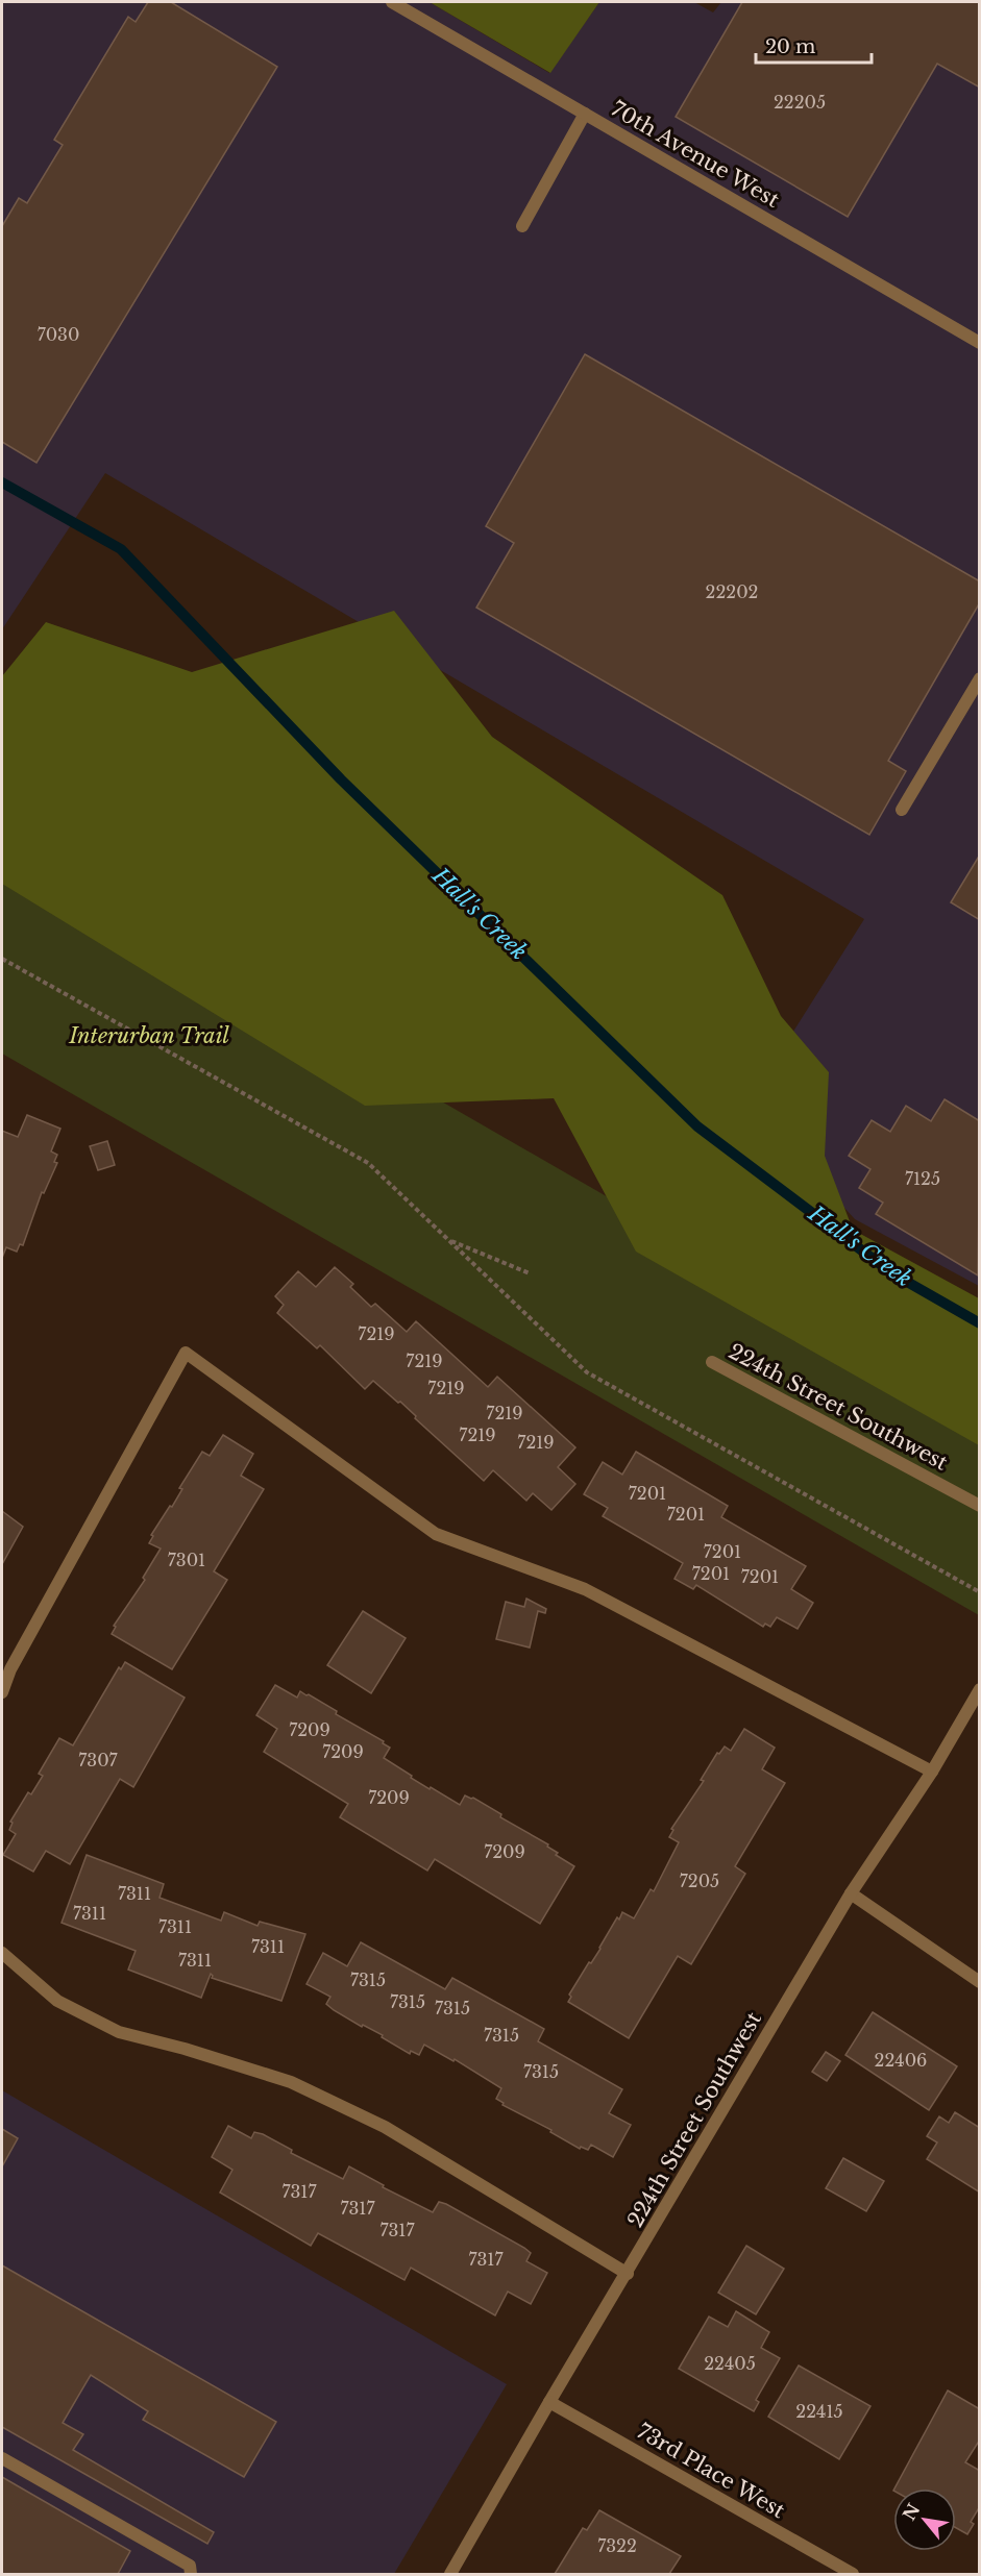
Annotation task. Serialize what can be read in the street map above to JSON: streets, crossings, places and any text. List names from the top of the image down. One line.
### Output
{"streets":{"street":["70th Avenue West","224th Street Southwest","73rd Place West"]},"crossings":[["224th Street Southwest","73rd Place West"]],"water":["Hall's Creek"],"parks":["Interurban Trail"],"house_numbers":["22205","7030","22202","7125","7219","7219","7219","7219","7219","7219","7201","7201","7201","7301","7201","7201","7209","7209","7307","7209","7209","7205","7311","7311","7311","7311","7311","7315","7315","7315","7315","22406","7315","7317","7317","7317","7317","22405","22415","7322"],"scale_bar":"20 m","north":"top left"}
